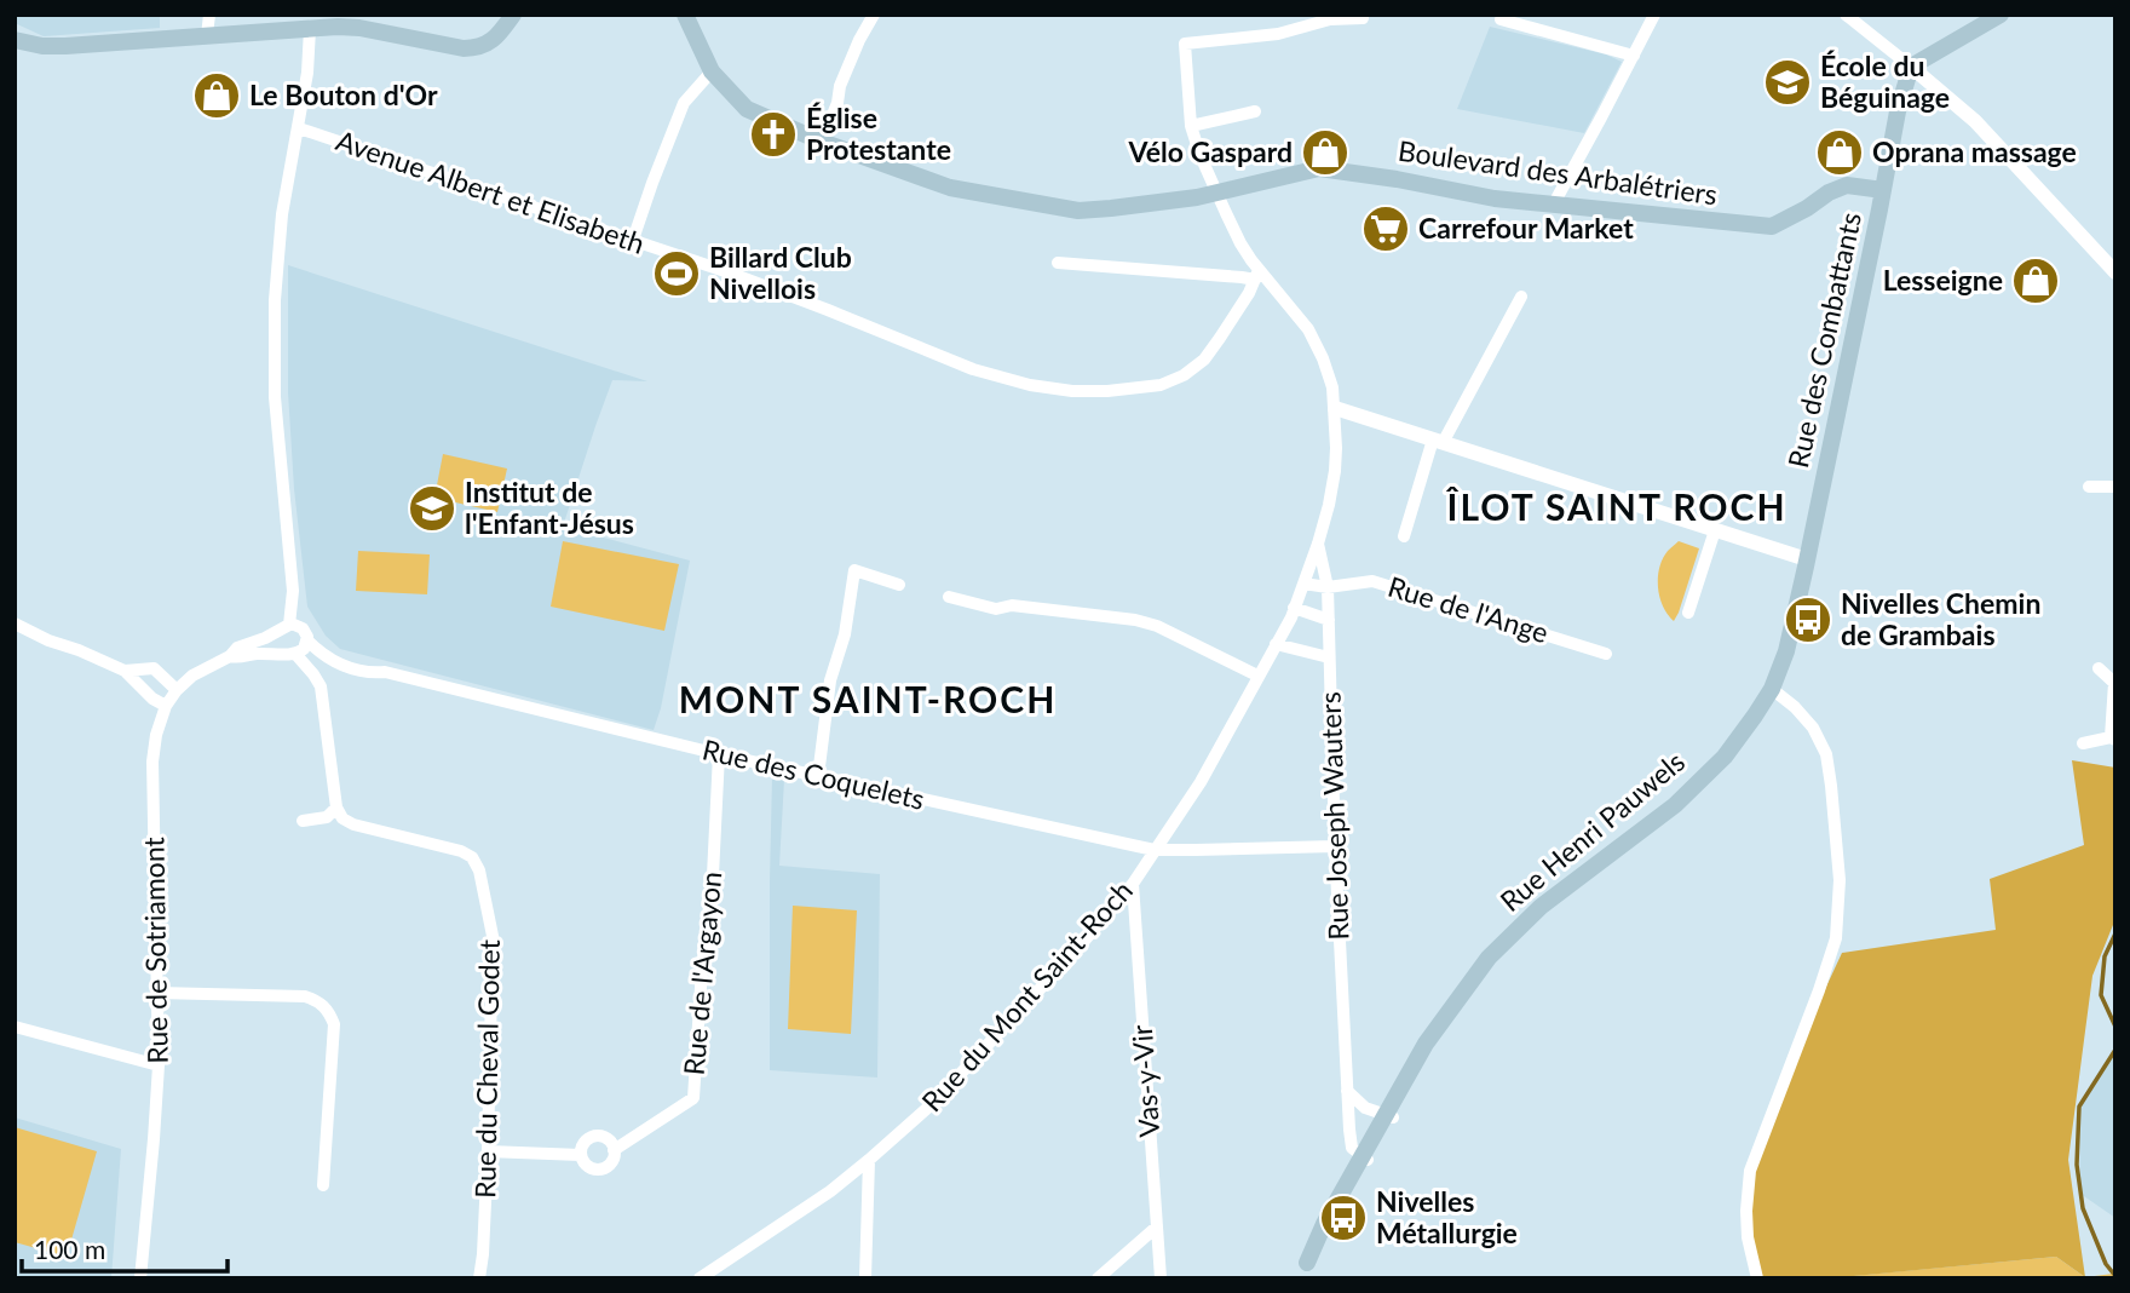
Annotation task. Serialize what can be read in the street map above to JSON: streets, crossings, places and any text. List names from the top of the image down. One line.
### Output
{"streets":{"main road":["Boulevard des Arbalétriers","Rue des Combattants","Rue Henri Pauwels"],"street":["Avenue Albert et Elisabeth","Rue de l'Ange","Rue des Coquelets","Rue Joseph Wauters","Rue de Sotriamont","Rue de l'Argayon","Rue du Mont Saint-Roch","Rue du Cheval Godet","Vas-y-Vir"]},"crossings":[["Boulevard des Arbalétriers","Rue des Combattants"],["Boulevard des Arbalétriers","Rue du Mont Saint-Roch"],["Avenue Albert et Elisabeth","Rue du Mont Saint-Roch"],["Rue des Combattants","Rue Henri Pauwels"],["Rue de l'Ange","Rue Joseph Wauters"],["Rue de l'Ange","Rue du Mont Saint-Roch"],["Rue des Coquelets","Rue Joseph Wauters"],["Rue des Coquelets","Rue de Sotriamont"],["Rue des Coquelets","Rue de l'Argayon"],["Rue des Coquelets","Rue du Mont Saint-Roch"],["Rue Joseph Wauters","Rue Henri Pauwels"],["Rue Joseph Wauters","Rue du Mont Saint-Roch"],["Rue du Mont Saint-Roch","Vas-y-Vir"]],"districts":["ÎLOT SAINT ROCH","MONT SAINT-ROCH"],"places":{"school or university":["École du Béguinage","Institut de l'Enfant-Jésus"],"shop":["Le Bouton d'Or","Vélo Gaspard","Oprana massage","Lesseigne"],"church":["Église Protestante"],"supermarket":["Carrefour Market"],"sports":["Billard Club Nivellois"],"bus stop":["Nivelles Chemin de Grambais","Nivelles Métallurgie"]},"scale_bar":"100 m"}
